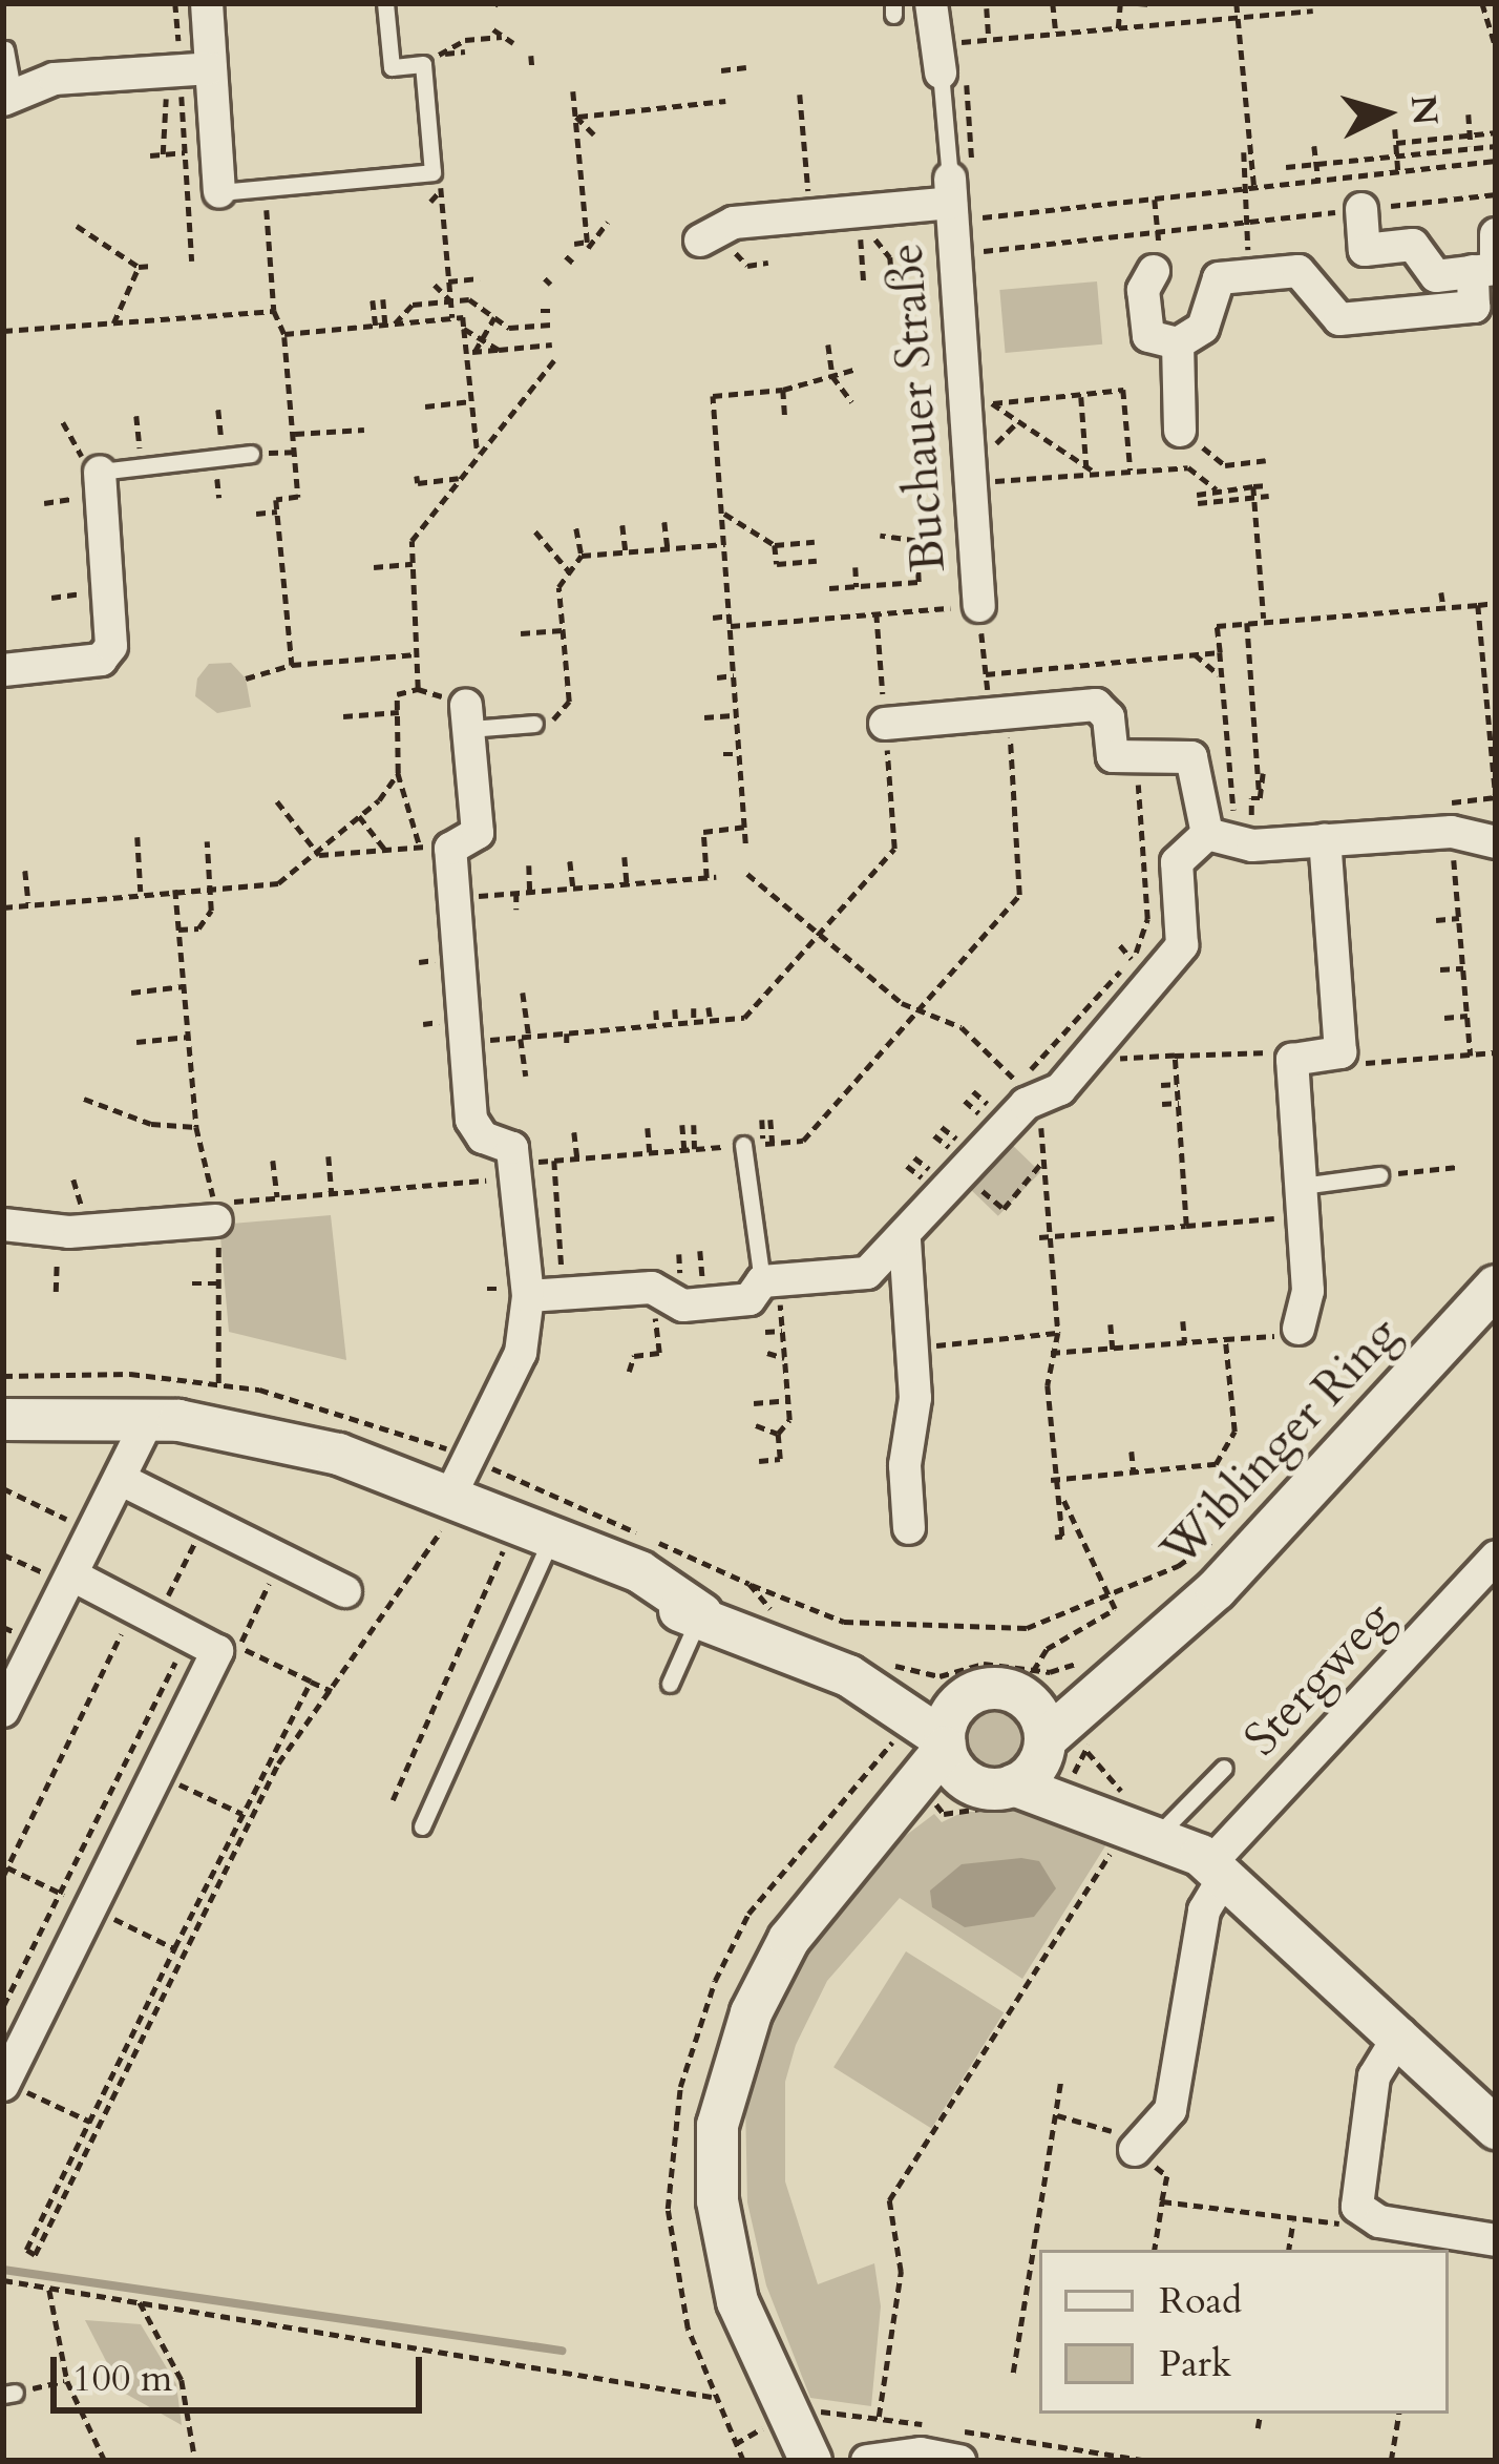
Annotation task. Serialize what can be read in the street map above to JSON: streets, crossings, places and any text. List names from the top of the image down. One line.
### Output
{"streets":{"main road":["Wiblinger Ring"],"street":["Buchauer Straße","Stergweg"]},"legend":["Road","Park"],"scale_bar":"100 m","north":"right"}
